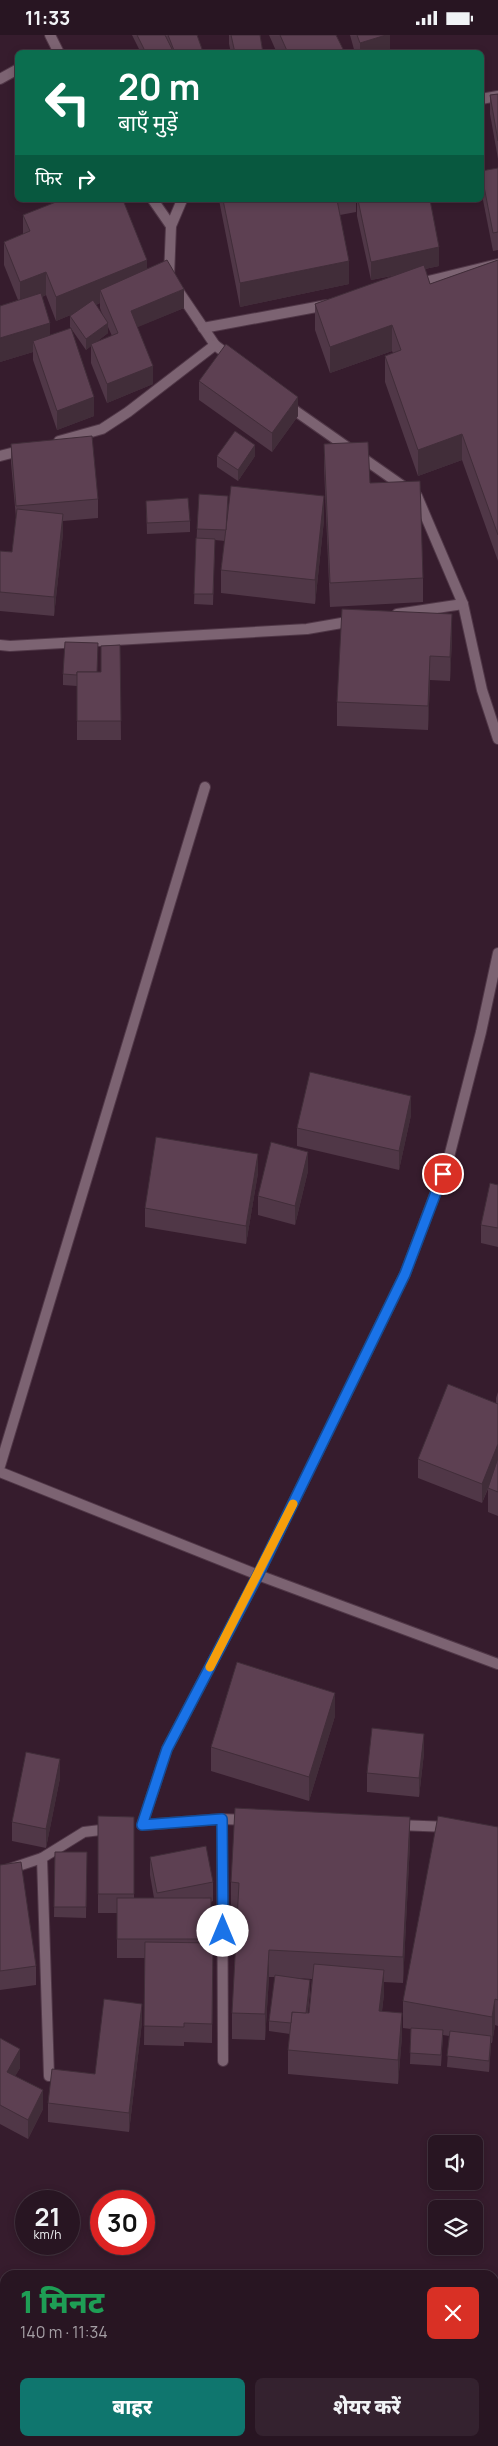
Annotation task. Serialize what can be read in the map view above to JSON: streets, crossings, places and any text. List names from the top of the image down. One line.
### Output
{"page":{"status":"11:33","turn":["20 m","बाएँ मुड़ें"],"then":"फिर","speed":"21 km/h","limit":"30","heading":["1 मिनट","140 m · 11:34"],"buttons":["बाहर","शेयर करें"]}}
